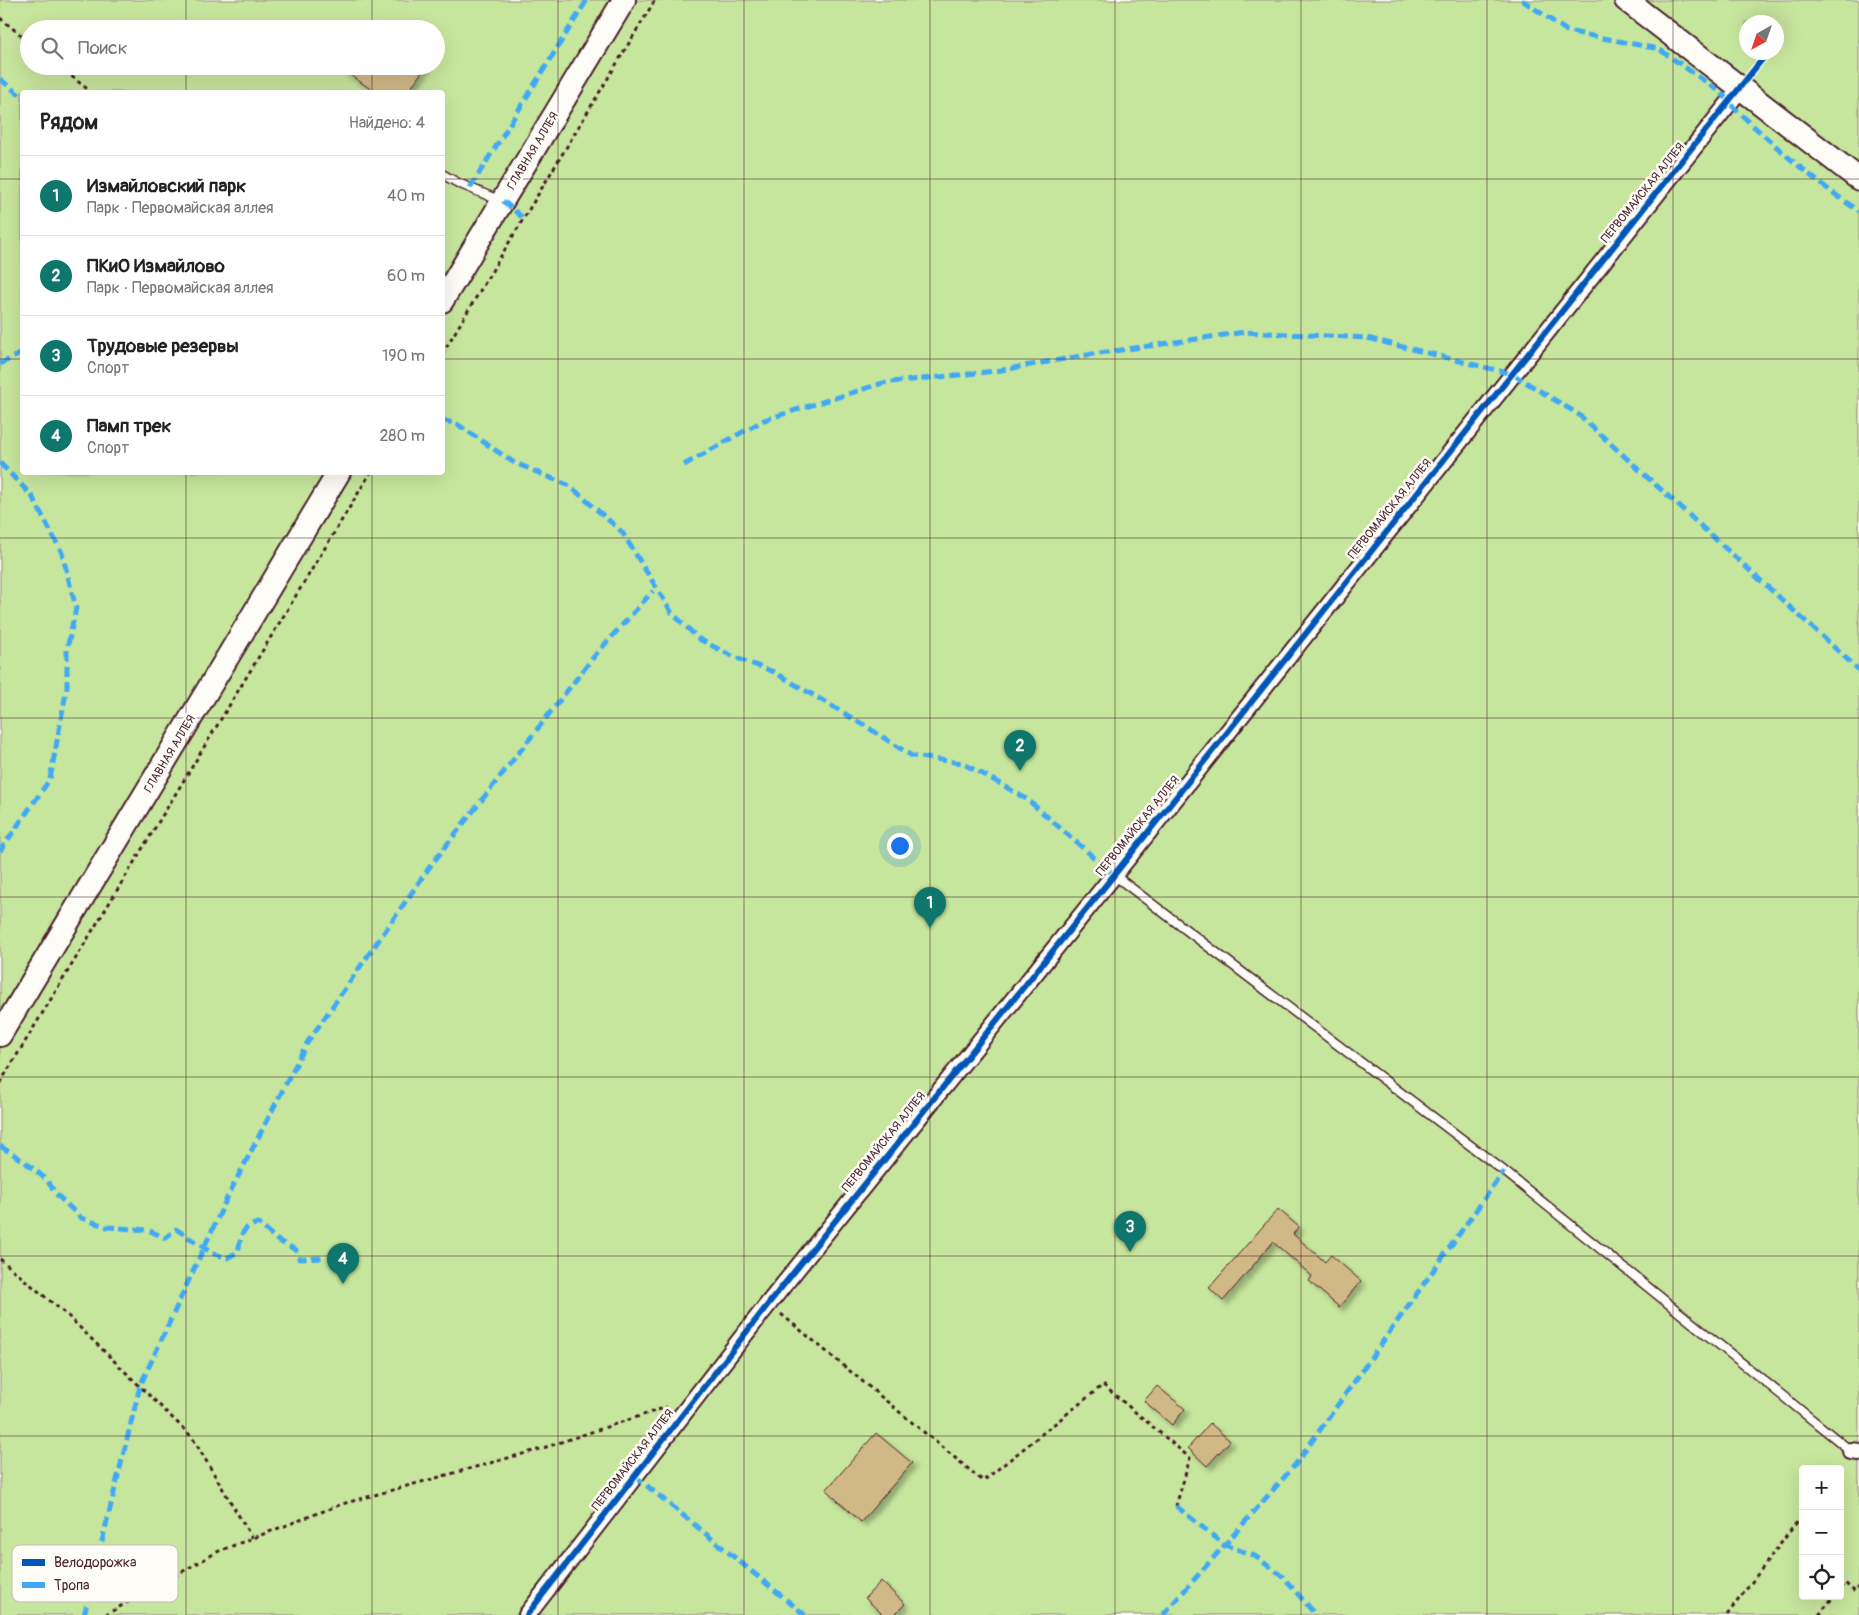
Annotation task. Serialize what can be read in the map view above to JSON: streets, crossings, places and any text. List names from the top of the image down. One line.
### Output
{"streets":{"main road":["ГЛАВНАЯ АЛЛЕЯ"],"street":["ПЕРВОМАЙСКАЯ АЛЛЕЯ"]},"legend":["Велодорожка","Тропа"],"north":"bottom left","page":{"search":"Поиск","heading":["Рядом","Найдено: 4"],"list":[{"mark":"1","name":"Измайловский парк","note":"Парк · Первомайская аллея","value":"40 m"},{"mark":"2","name":"ПКиО Измайлово","note":"Парк · Первомайская аллея","value":"60 m"},{"mark":"3","name":"Трудовые резервы","note":"Спорт","value":"190 m"},{"mark":"4","name":"Памп трек","note":"Спорт","value":"280 m"}],"pins":["2","1","3","4"],"map_buttons":["+","−"]}}
